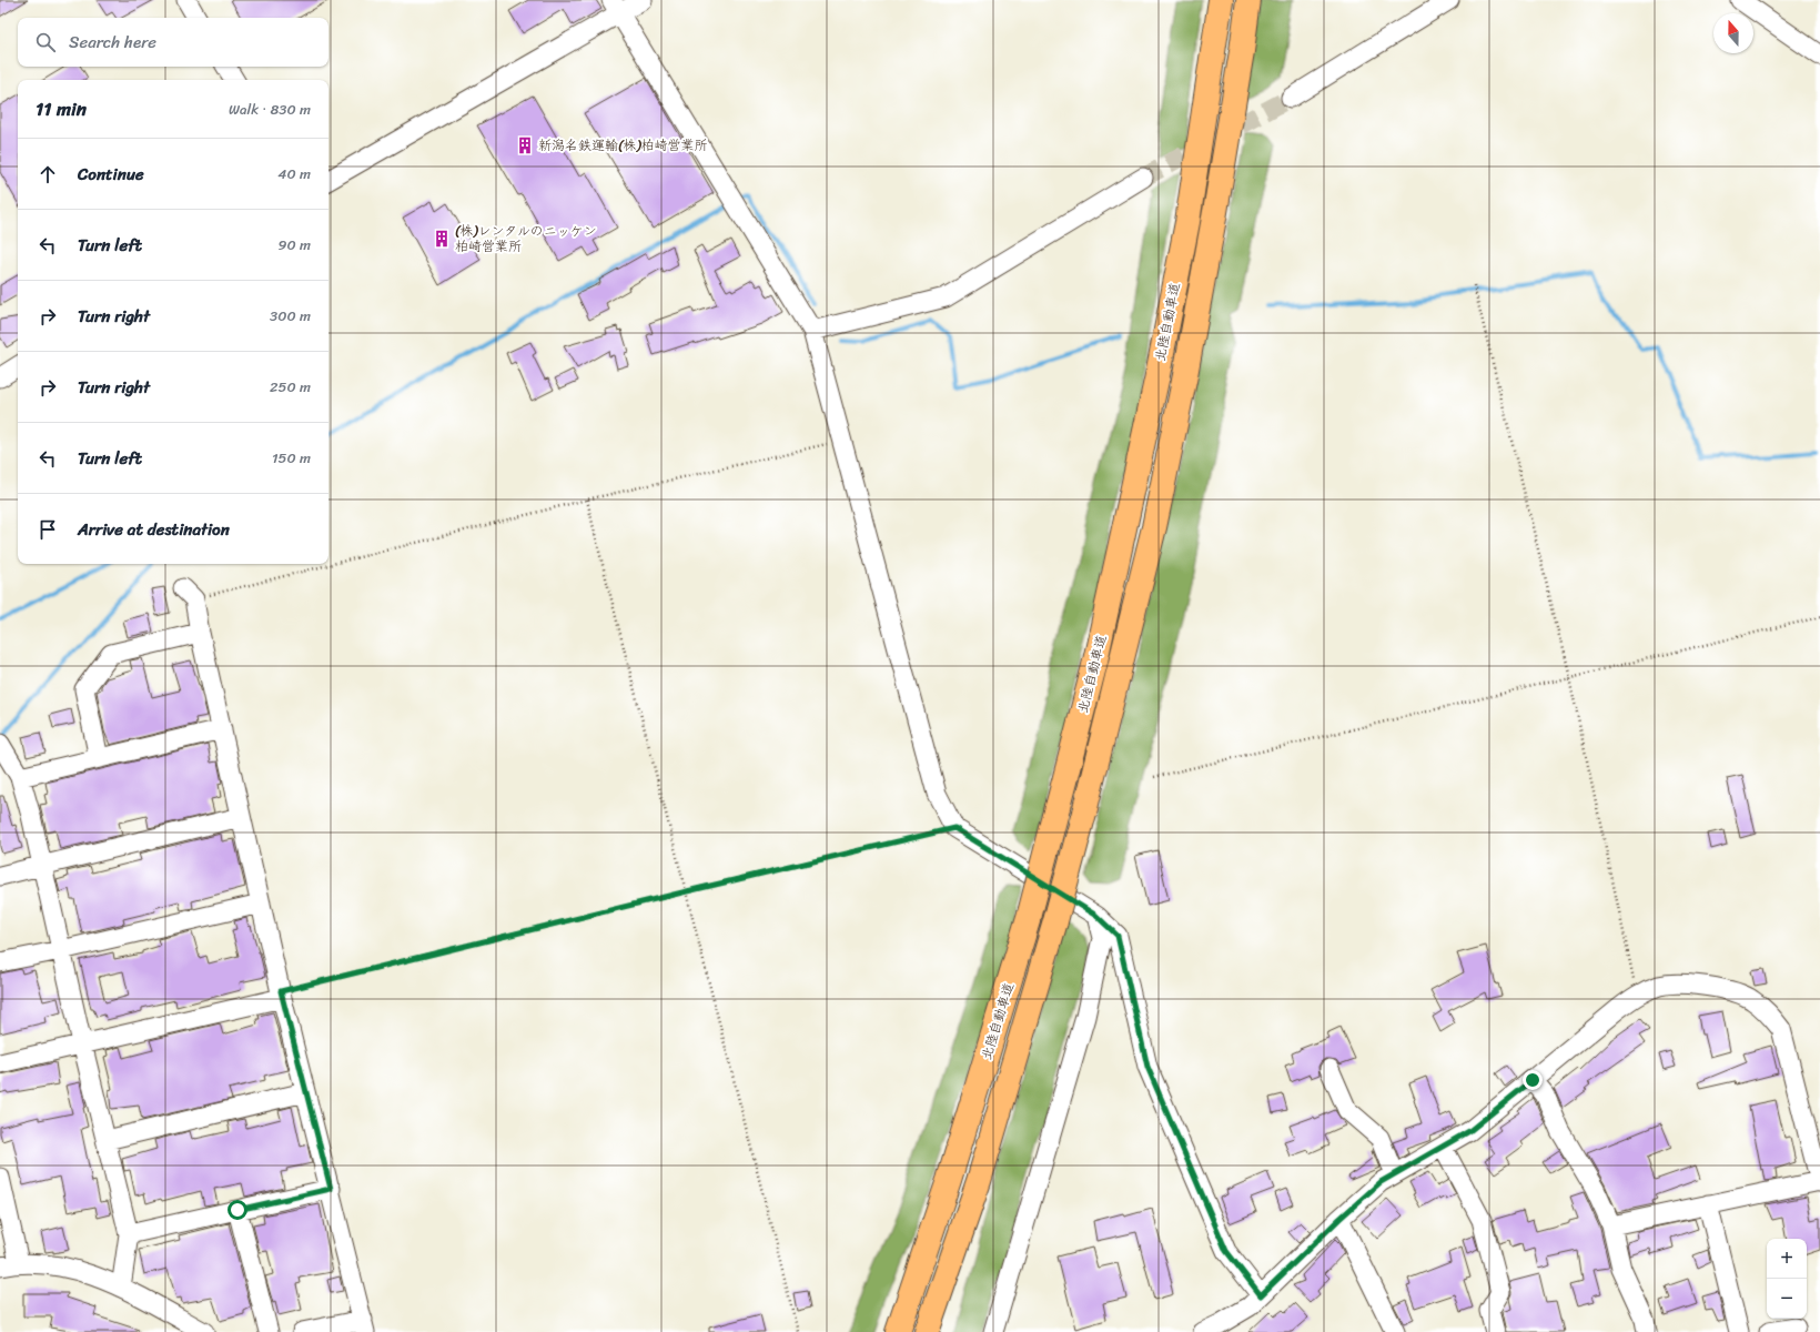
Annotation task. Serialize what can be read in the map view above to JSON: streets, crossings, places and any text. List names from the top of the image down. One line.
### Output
{"streets":{"highway":["北陸自動車道"]},"places":{"building":["新潟名鉄運輸(株)柏崎営業所","(株)レンタルのニッケン 柏崎営業所"]},"north":"top","page":{"search":"Search here","heading":["11 min","Walk · 830 m"],"list":[["Continue","40 m"],["Turn left","90 m"],["Turn right","300 m"],["Turn right","250 m"],["Turn left","150 m"],"Arrive at destination"],"map_buttons":["+","−"]}}
